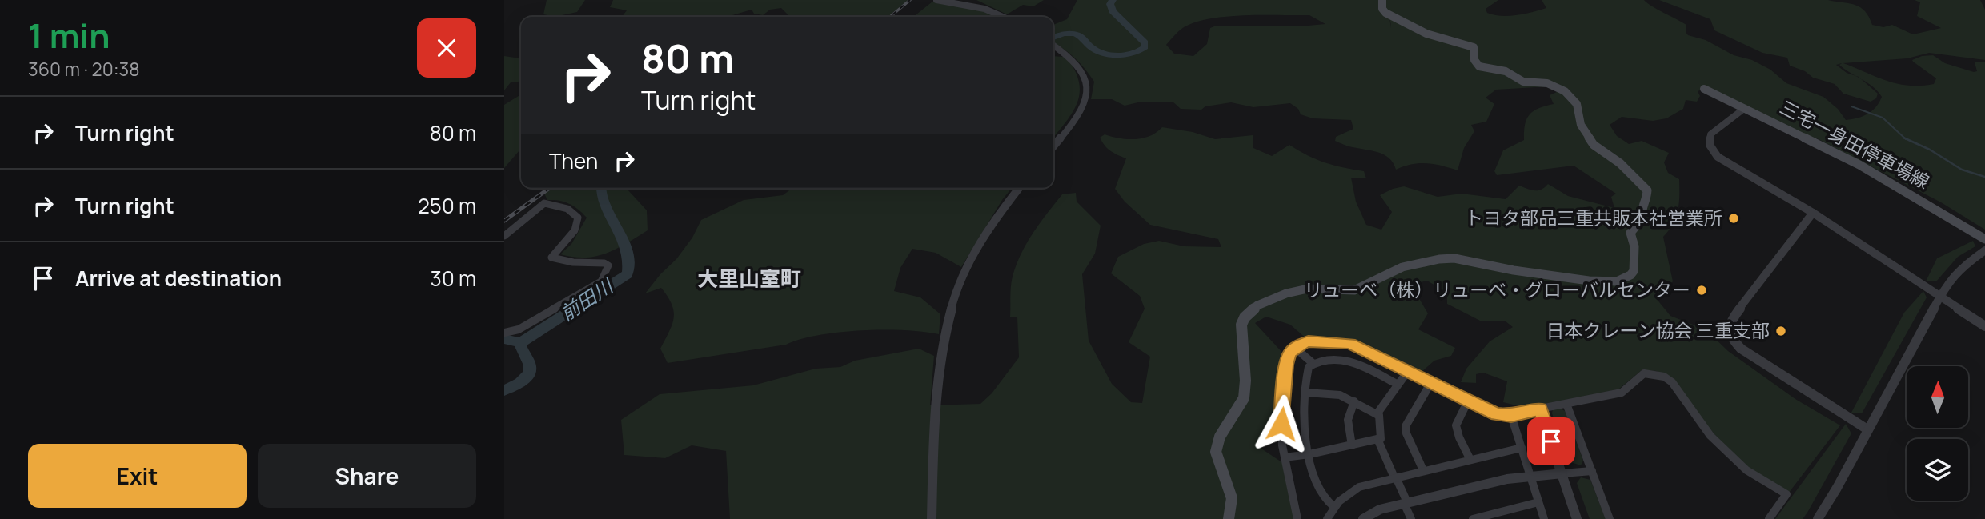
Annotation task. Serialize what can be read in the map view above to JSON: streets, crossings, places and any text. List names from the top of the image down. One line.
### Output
{"streets":{"main road":["三宅一身田停車場線"]},"districts":["大里山室町"],"water":["前田川"],"places":["トヨタ部品三重共販本社営業所","リューベ（株）リューベ・グローバルセンター","日本クレーン協会 三重支部"],"north":"top","page":{"heading":["1 min","360 m · 20:38"],"turn":["80 m","Turn right"],"list":[{"name":"Turn right","value":"80 m"},{"name":"Turn right","value":"250 m"},{"name":"Arrive at destination","value":"30 m"}],"then":"Then","buttons":["Exit","Share"]}}
